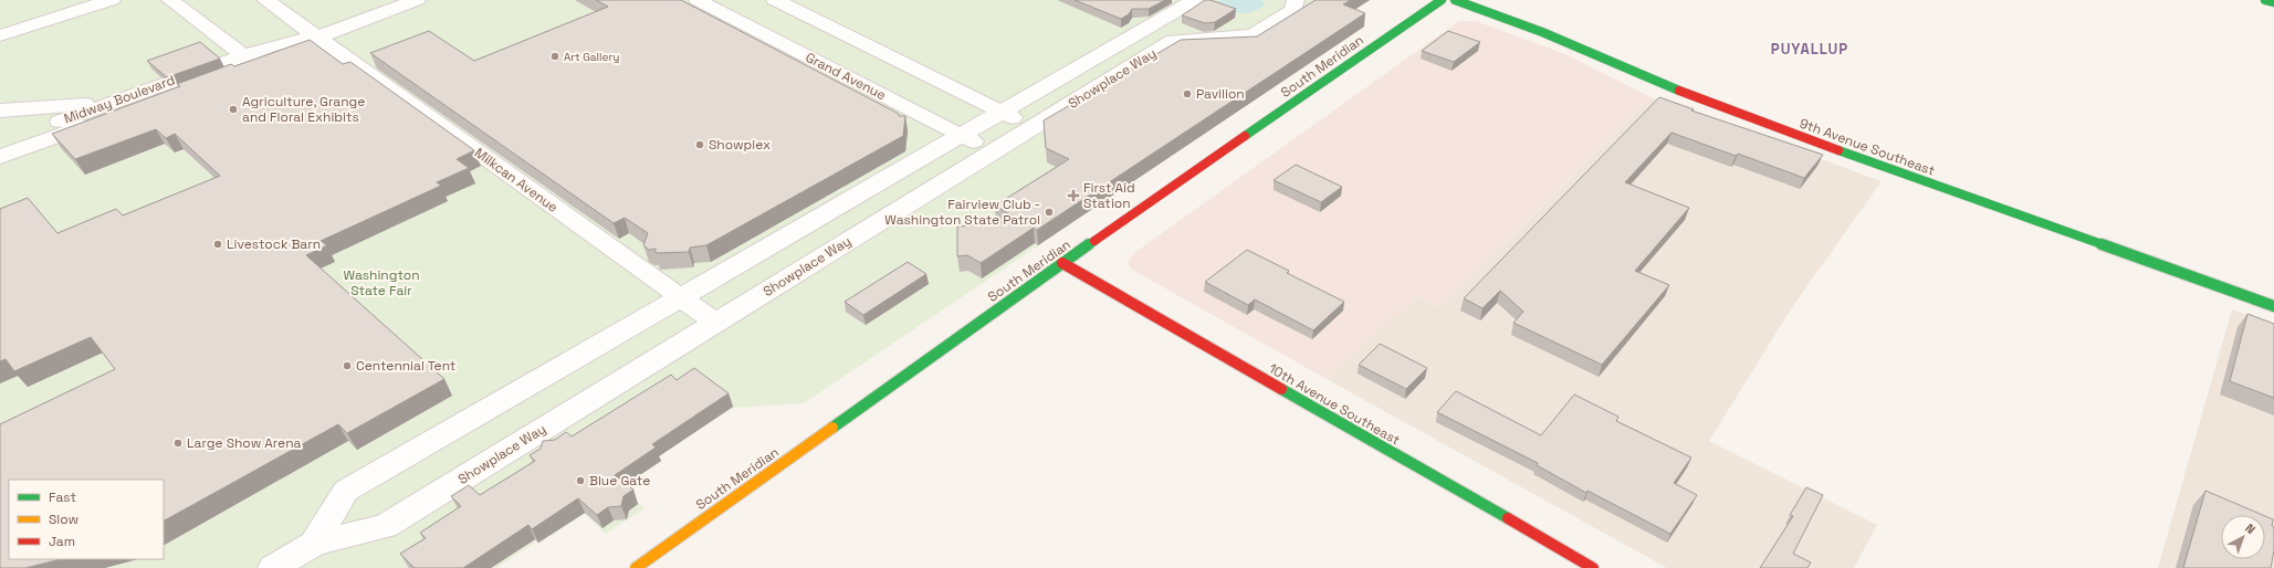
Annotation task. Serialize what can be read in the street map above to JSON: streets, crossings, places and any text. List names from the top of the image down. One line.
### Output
{"streets":{"street":["South Meridian","Grand Avenue","Showplace Way","Midway Boulevard","9th Avenue Southeast","Milkcan Avenue","10th Avenue Southeast"]},"crossings":[["South Meridian","10th Avenue Southeast"],["Grand Avenue","Showplace Way"],["Showplace Way","Milkcan Avenue"],["Midway Boulevard","Milkcan Avenue"]],"districts":["PUYALLUP"],"parks":["Washington State Fair"],"places":{"other":["Art Gallery","Pavilion","Agriculture, Grange and Floral Exhibits","Showplex","Fairview Club - Washington State Patrol","Livestock Barn","Centennial Tent","Large Show Arena","Blue Gate"],"health":["First Aid Station"]},"legend":["Fast","Slow","Jam"],"north":"top right"}
